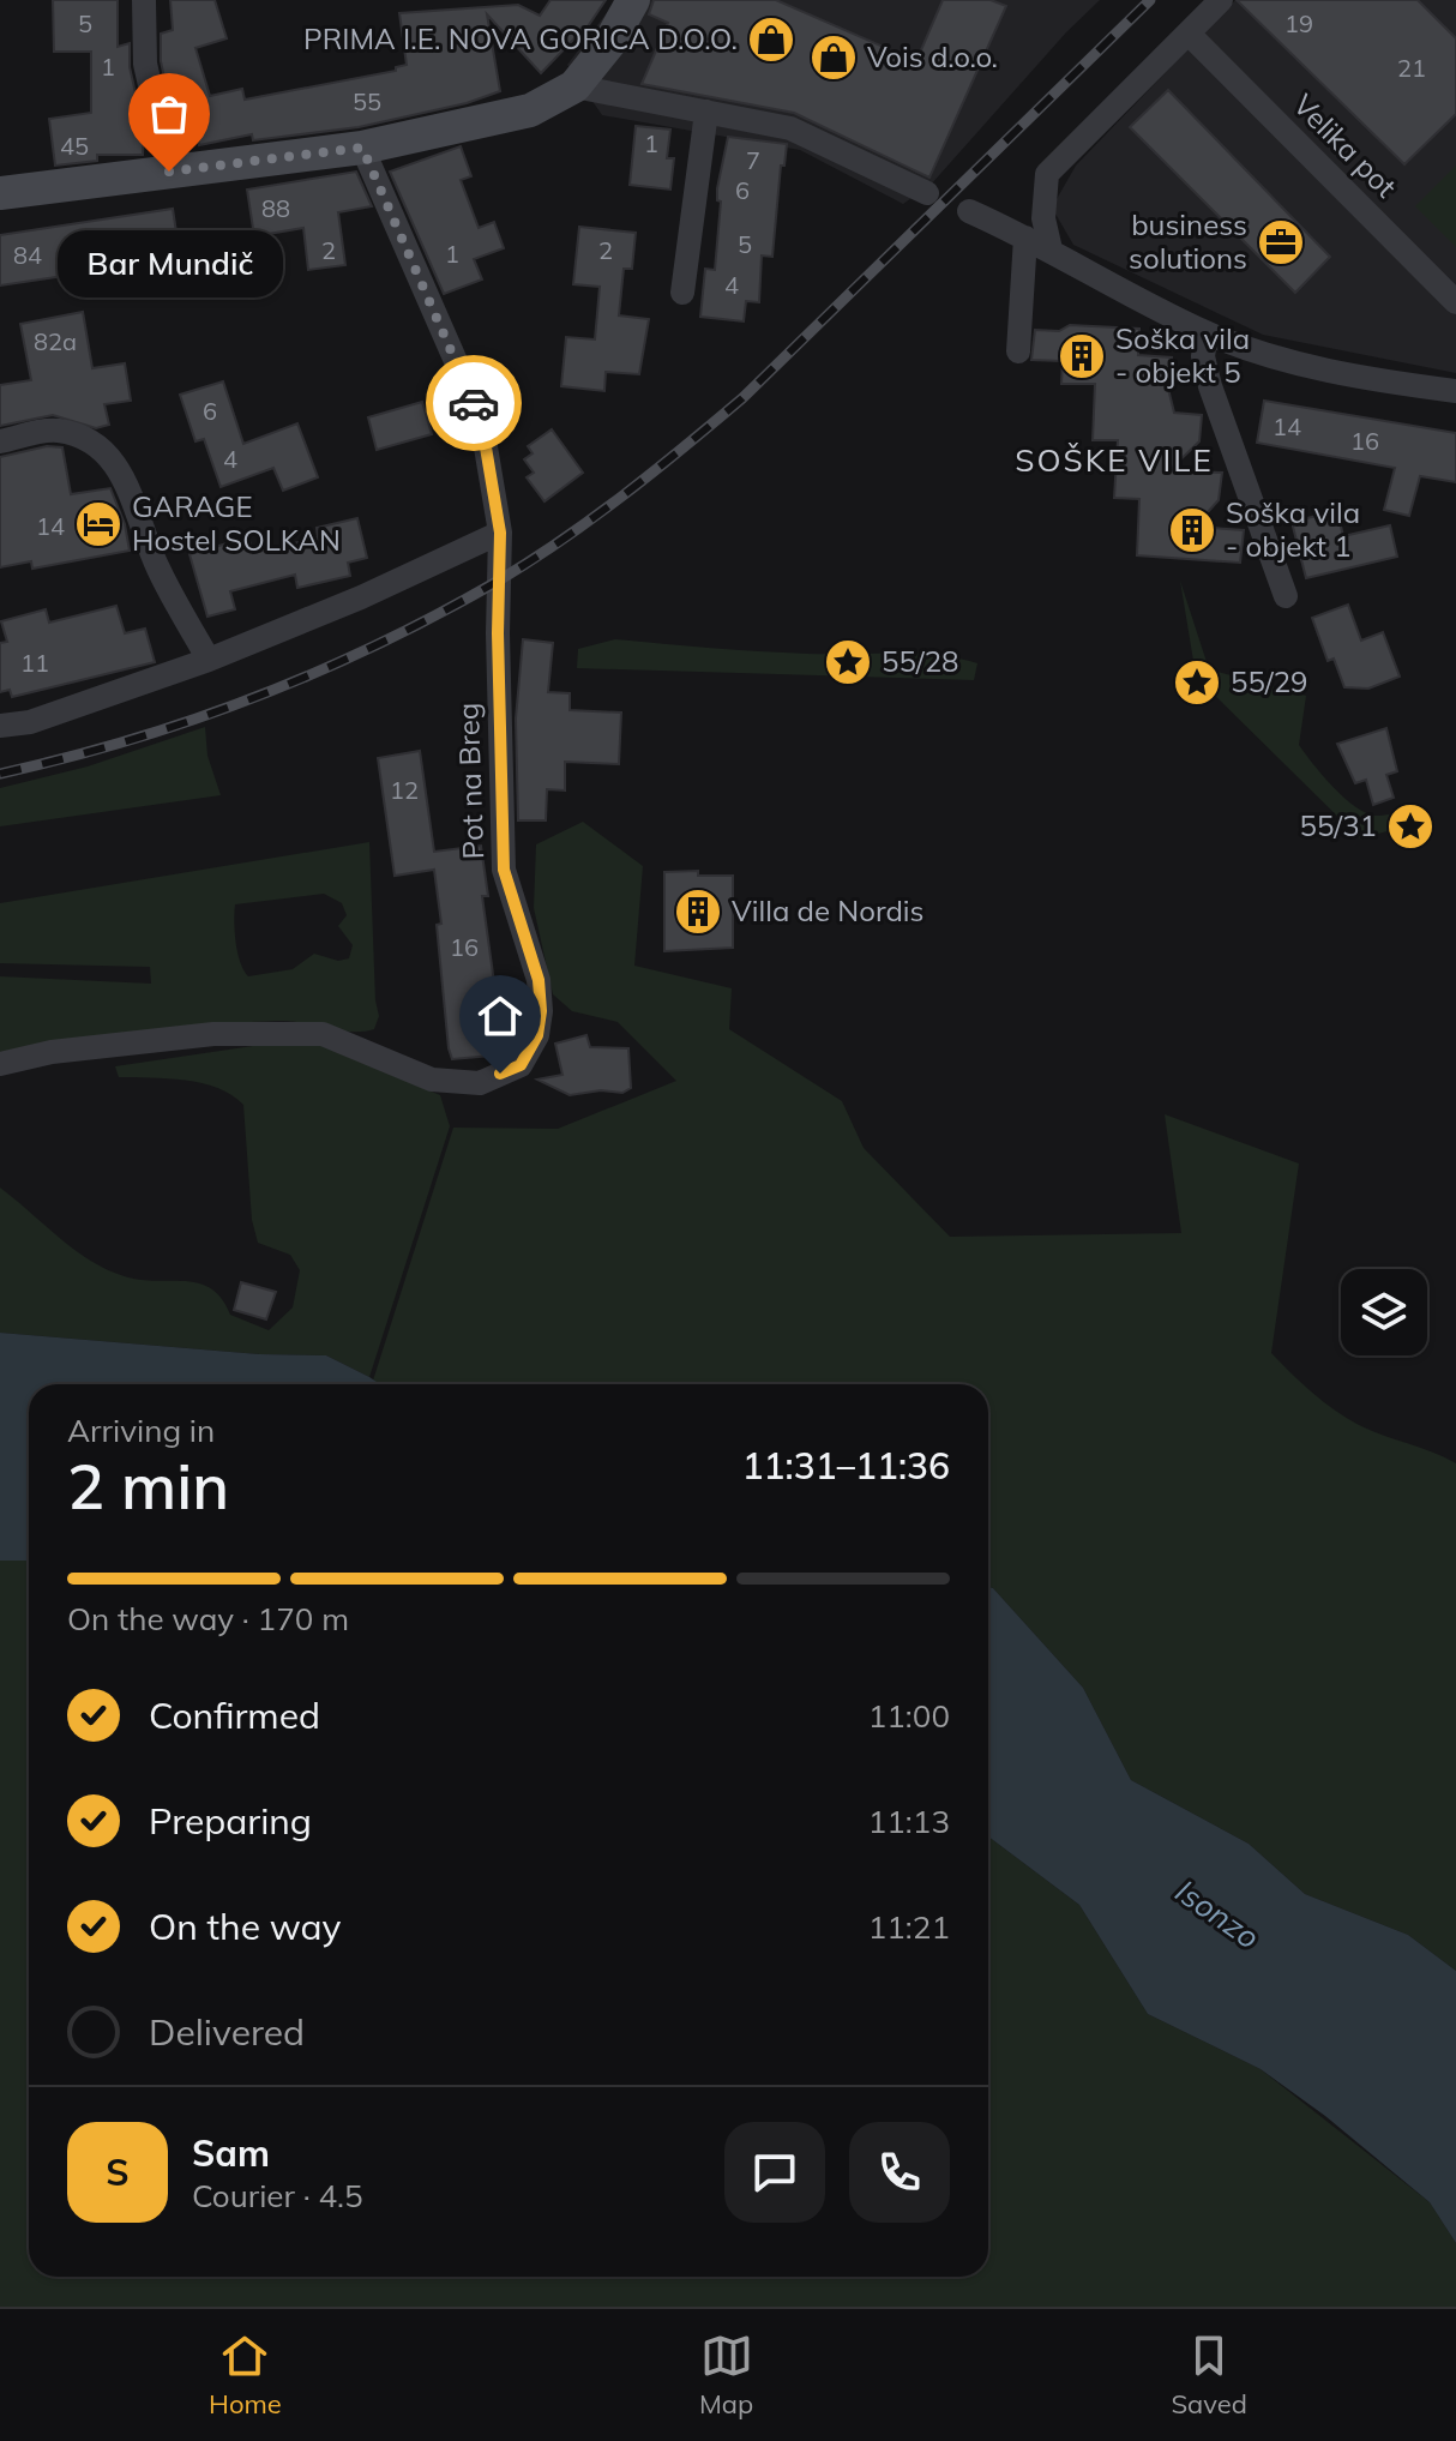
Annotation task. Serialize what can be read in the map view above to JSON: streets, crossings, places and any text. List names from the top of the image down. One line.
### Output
{"streets":{"street":["Velika pot","Pot na Breg"]},"districts":["SOŠKE VILE"],"water":["Isonzo"],"places":{"shop":["PRIMA I.E. NOVA GORICA D.O.O.","Vois d.o.o."],"other":["Bar Mundič"],"office":["business solutions"],"building":["Soška vila - objekt 5","Soška vila - objekt 1","Villa de Nordis"],"hotel":["GARAGE Hostel SOLKAN"],"place":["55/28","55/29","55/31"]},"house_numbers":["5","19","1","21","55","1","45","7","6","88","5","2","2","1","84","4","82a","6","14","16","4","14","11","12","16"],"page":{"bubble":"Bar Mundič","heading":["2 min","Arriving in","11:31–11:36"],"panel":["Sam","Courier · 4.5"],"bar":"On the way · 170 m","list":[["Confirmed","11:00"],["Preparing","11:13"],["On the way","11:21"],"Delivered"],"round":"S","tabs":["Home","Map","Saved"]}}
